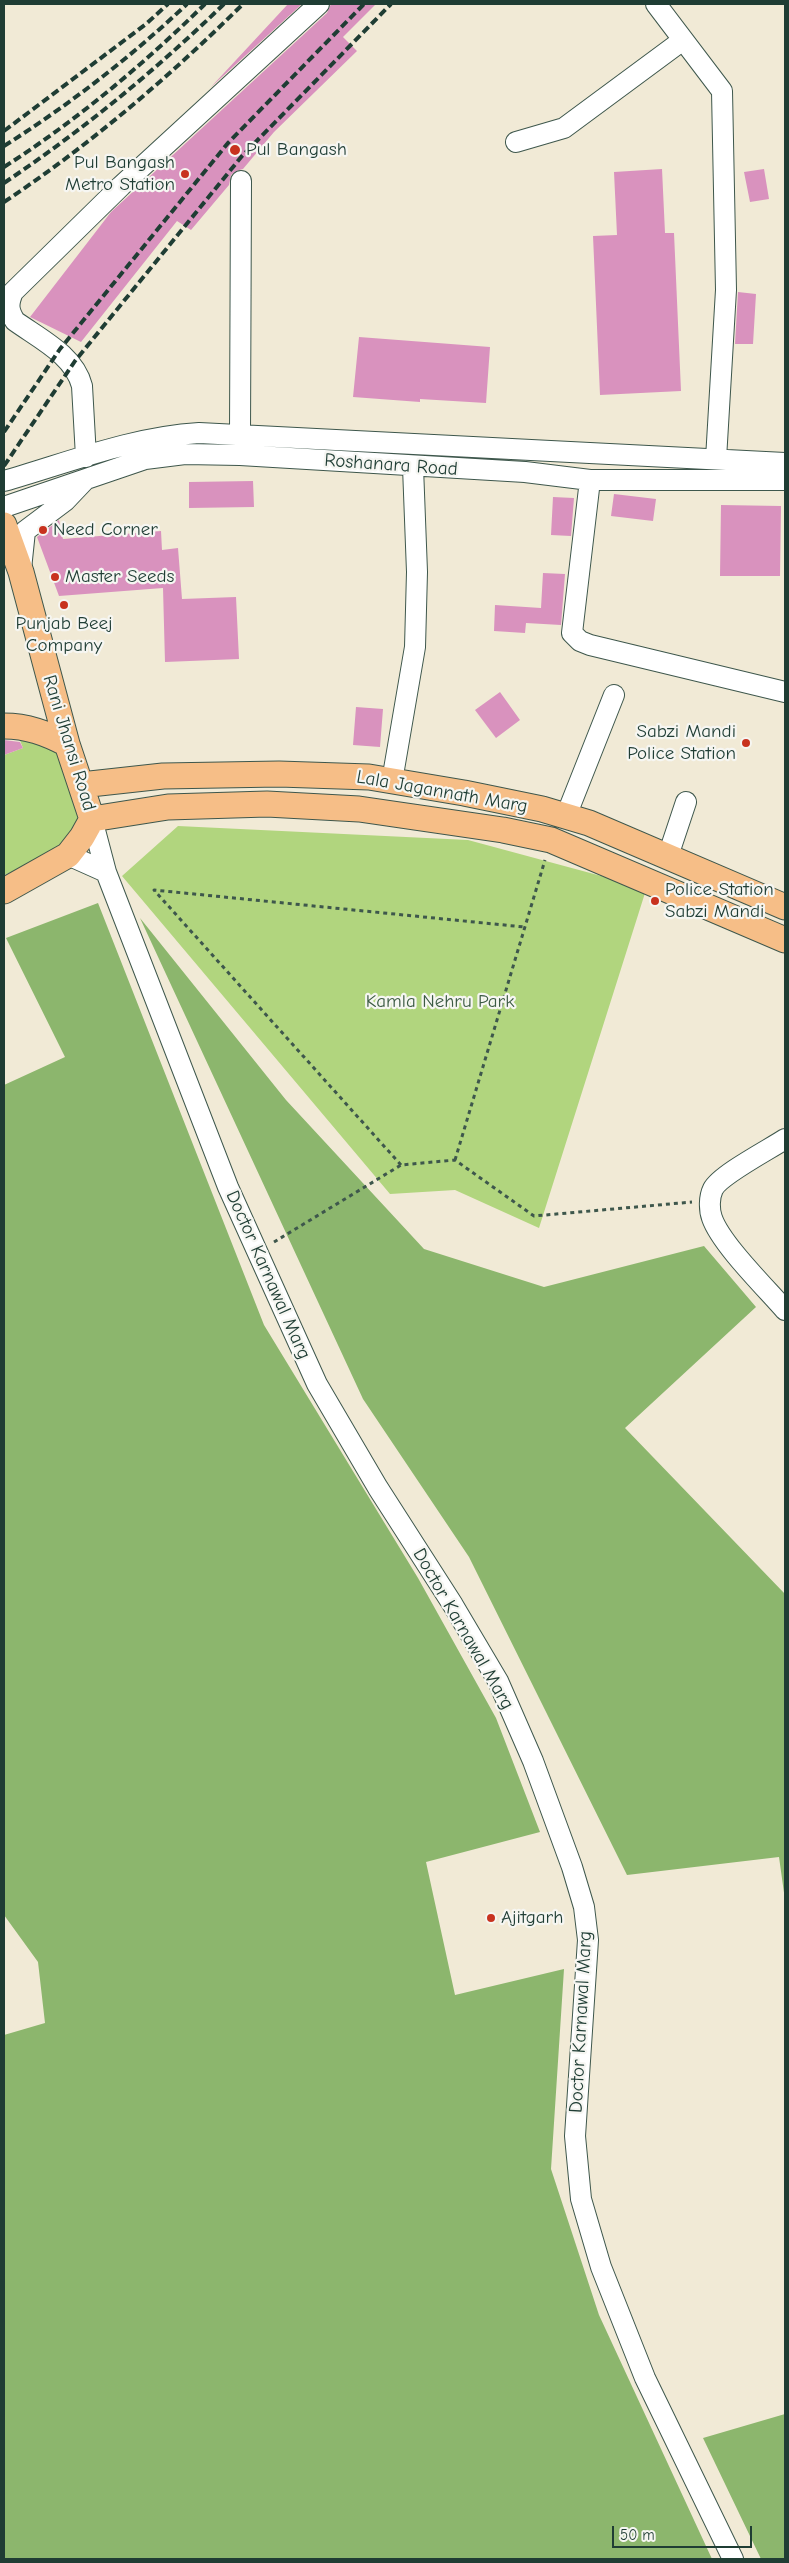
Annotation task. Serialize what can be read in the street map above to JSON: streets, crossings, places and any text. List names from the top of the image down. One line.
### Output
{"streets":{"main road":["Rani Jhansi Road","Lala Jagannath Marg"],"street":["Roshanara Road","Doctor Karnawal Marg"]},"crossings":[["Rani Jhansi Road","Lala Jagannath Marg"],["Rani Jhansi Road","Doctor Karnawal Marg"],["Lala Jagannath Marg","Doctor Karnawal Marg"]],"parks":["Kamla Nehru Park"],"places":["Pul Bangash","Pul Bangash Metro Station","Need Corner","Master Seeds","Punjab Beej Company","Sabzi Mandi Police Station","Police Station Sabzi Mandi","Ajitgarh"],"scale_bar":"50 m"}
